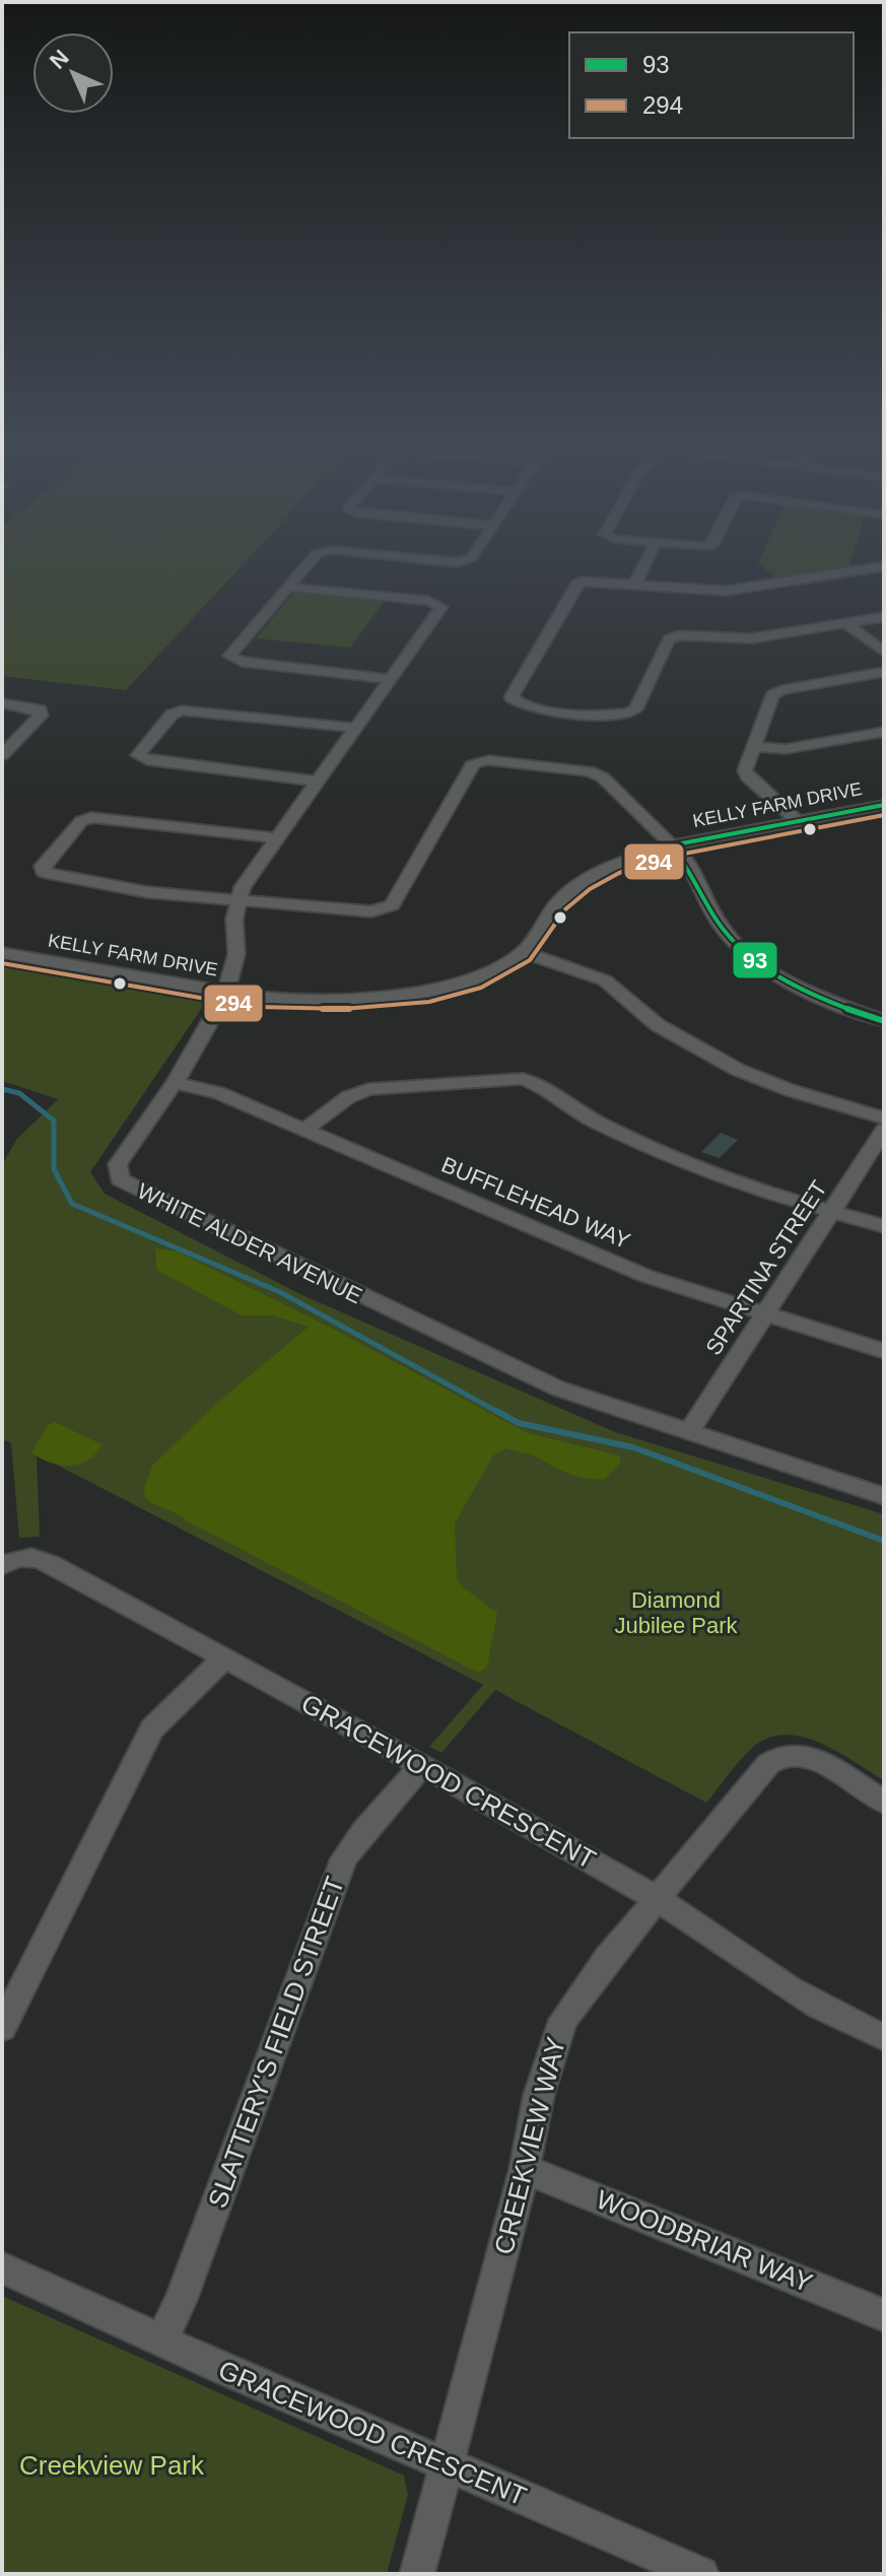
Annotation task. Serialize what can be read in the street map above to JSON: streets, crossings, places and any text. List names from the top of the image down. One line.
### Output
{"streets":{"street":["KELLY FARM DRIVE","BUFFLEHEAD WAY","WHITE ALDER AVENUE","SPARTINA STREET","GRACEWOOD CRESCENT","SLATTERY'S FIELD STREET","CREEKVIEW WAY","WOODBRIAR WAY"]},"crossings":[["KELLY FARM DRIVE","WHITE ALDER AVENUE"],["BUFFLEHEAD WAY","WHITE ALDER AVENUE"],["BUFFLEHEAD WAY","SPARTINA STREET"],["WHITE ALDER AVENUE","SPARTINA STREET"],["GRACEWOOD CRESCENT","SLATTERY'S FIELD STREET"],["GRACEWOOD CRESCENT","CREEKVIEW WAY"],["CREEKVIEW WAY","WOODBRIAR WAY"]],"parks":["Diamond Jubilee Park","Creekview Park"],"lines":["transit line 93","transit line 294"],"legend":["93","294"],"north":"top left"}
